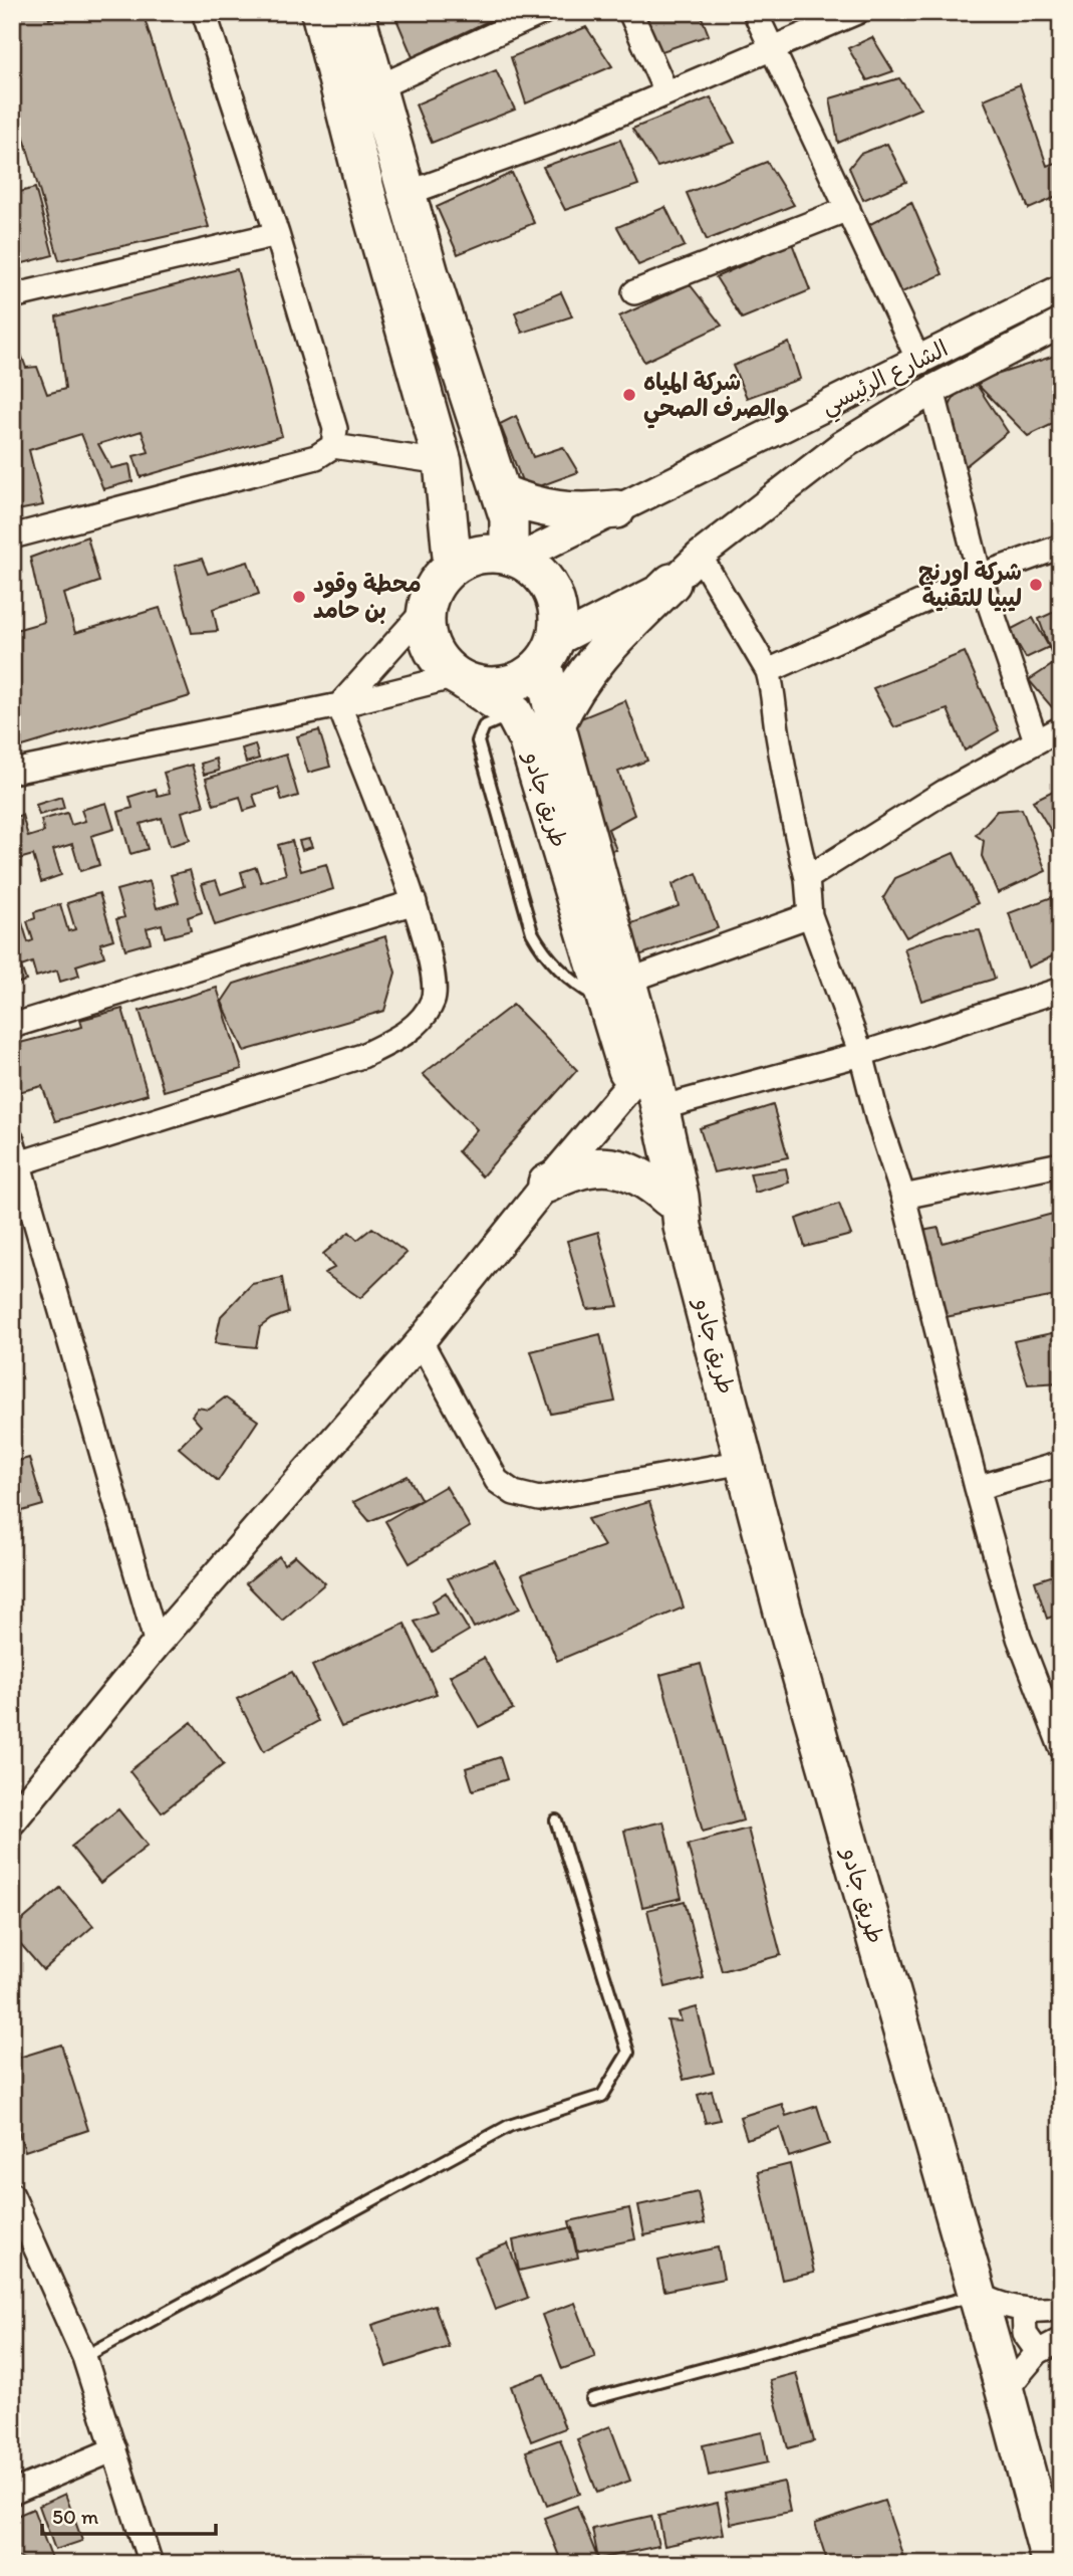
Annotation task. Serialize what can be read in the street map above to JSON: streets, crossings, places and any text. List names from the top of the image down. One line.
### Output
{"streets":{"highway":["طريق جادو"],"street":["الشارع الرئيسي"]},"crossings":[["الشارع الرئيسي","طريق جادو"]],"places":["شركة المياه والصرف الصحي","شركة اورنج ليبيا للتقنية","محطة وقود بن حامد"],"scale_bar":"50 m"}
